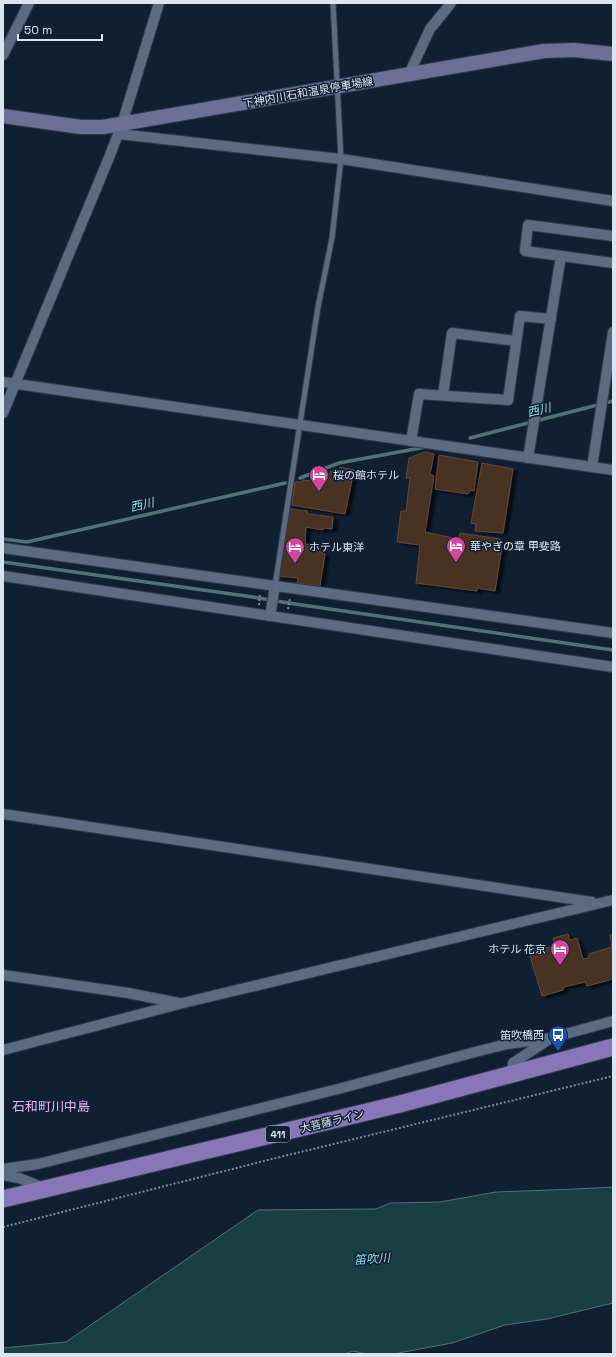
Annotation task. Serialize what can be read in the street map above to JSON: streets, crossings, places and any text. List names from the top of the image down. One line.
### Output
{"streets":{"highway":["大菩薩ライン","411"],"main road":["下神内川石和温泉停車場線"]},"districts":["石和町川中島"],"water":["西川","笛吹川"],"places":{"hotel":["桜の館ホテル","華やぎの章 甲斐路","ホテル東洋","ホテル 花京"],"bus stop":["笛吹橋西"]},"scale_bar":"50 m"}
